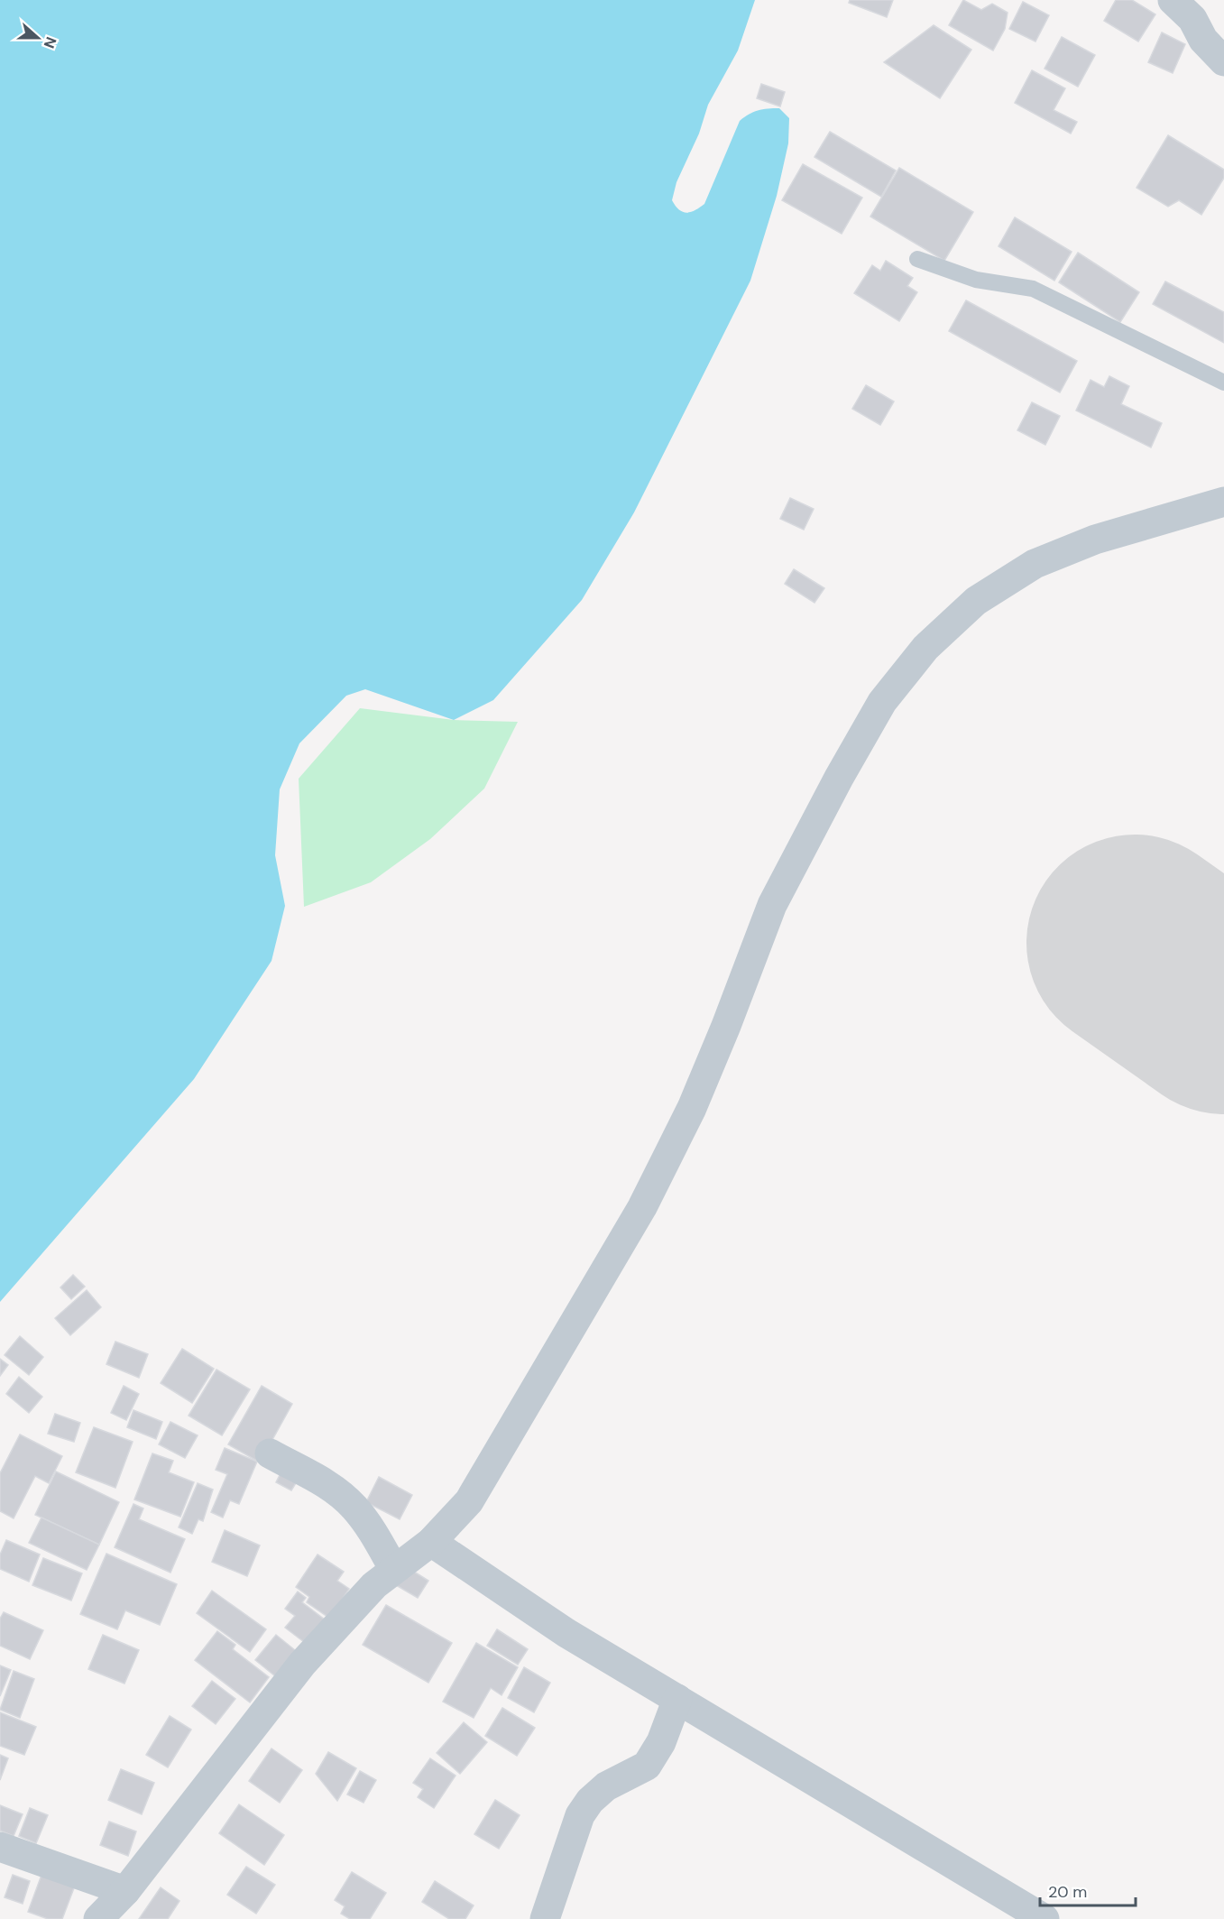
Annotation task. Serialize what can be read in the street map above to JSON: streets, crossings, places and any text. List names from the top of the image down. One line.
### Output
{"scale_bar":"20 m","north":"right"}
